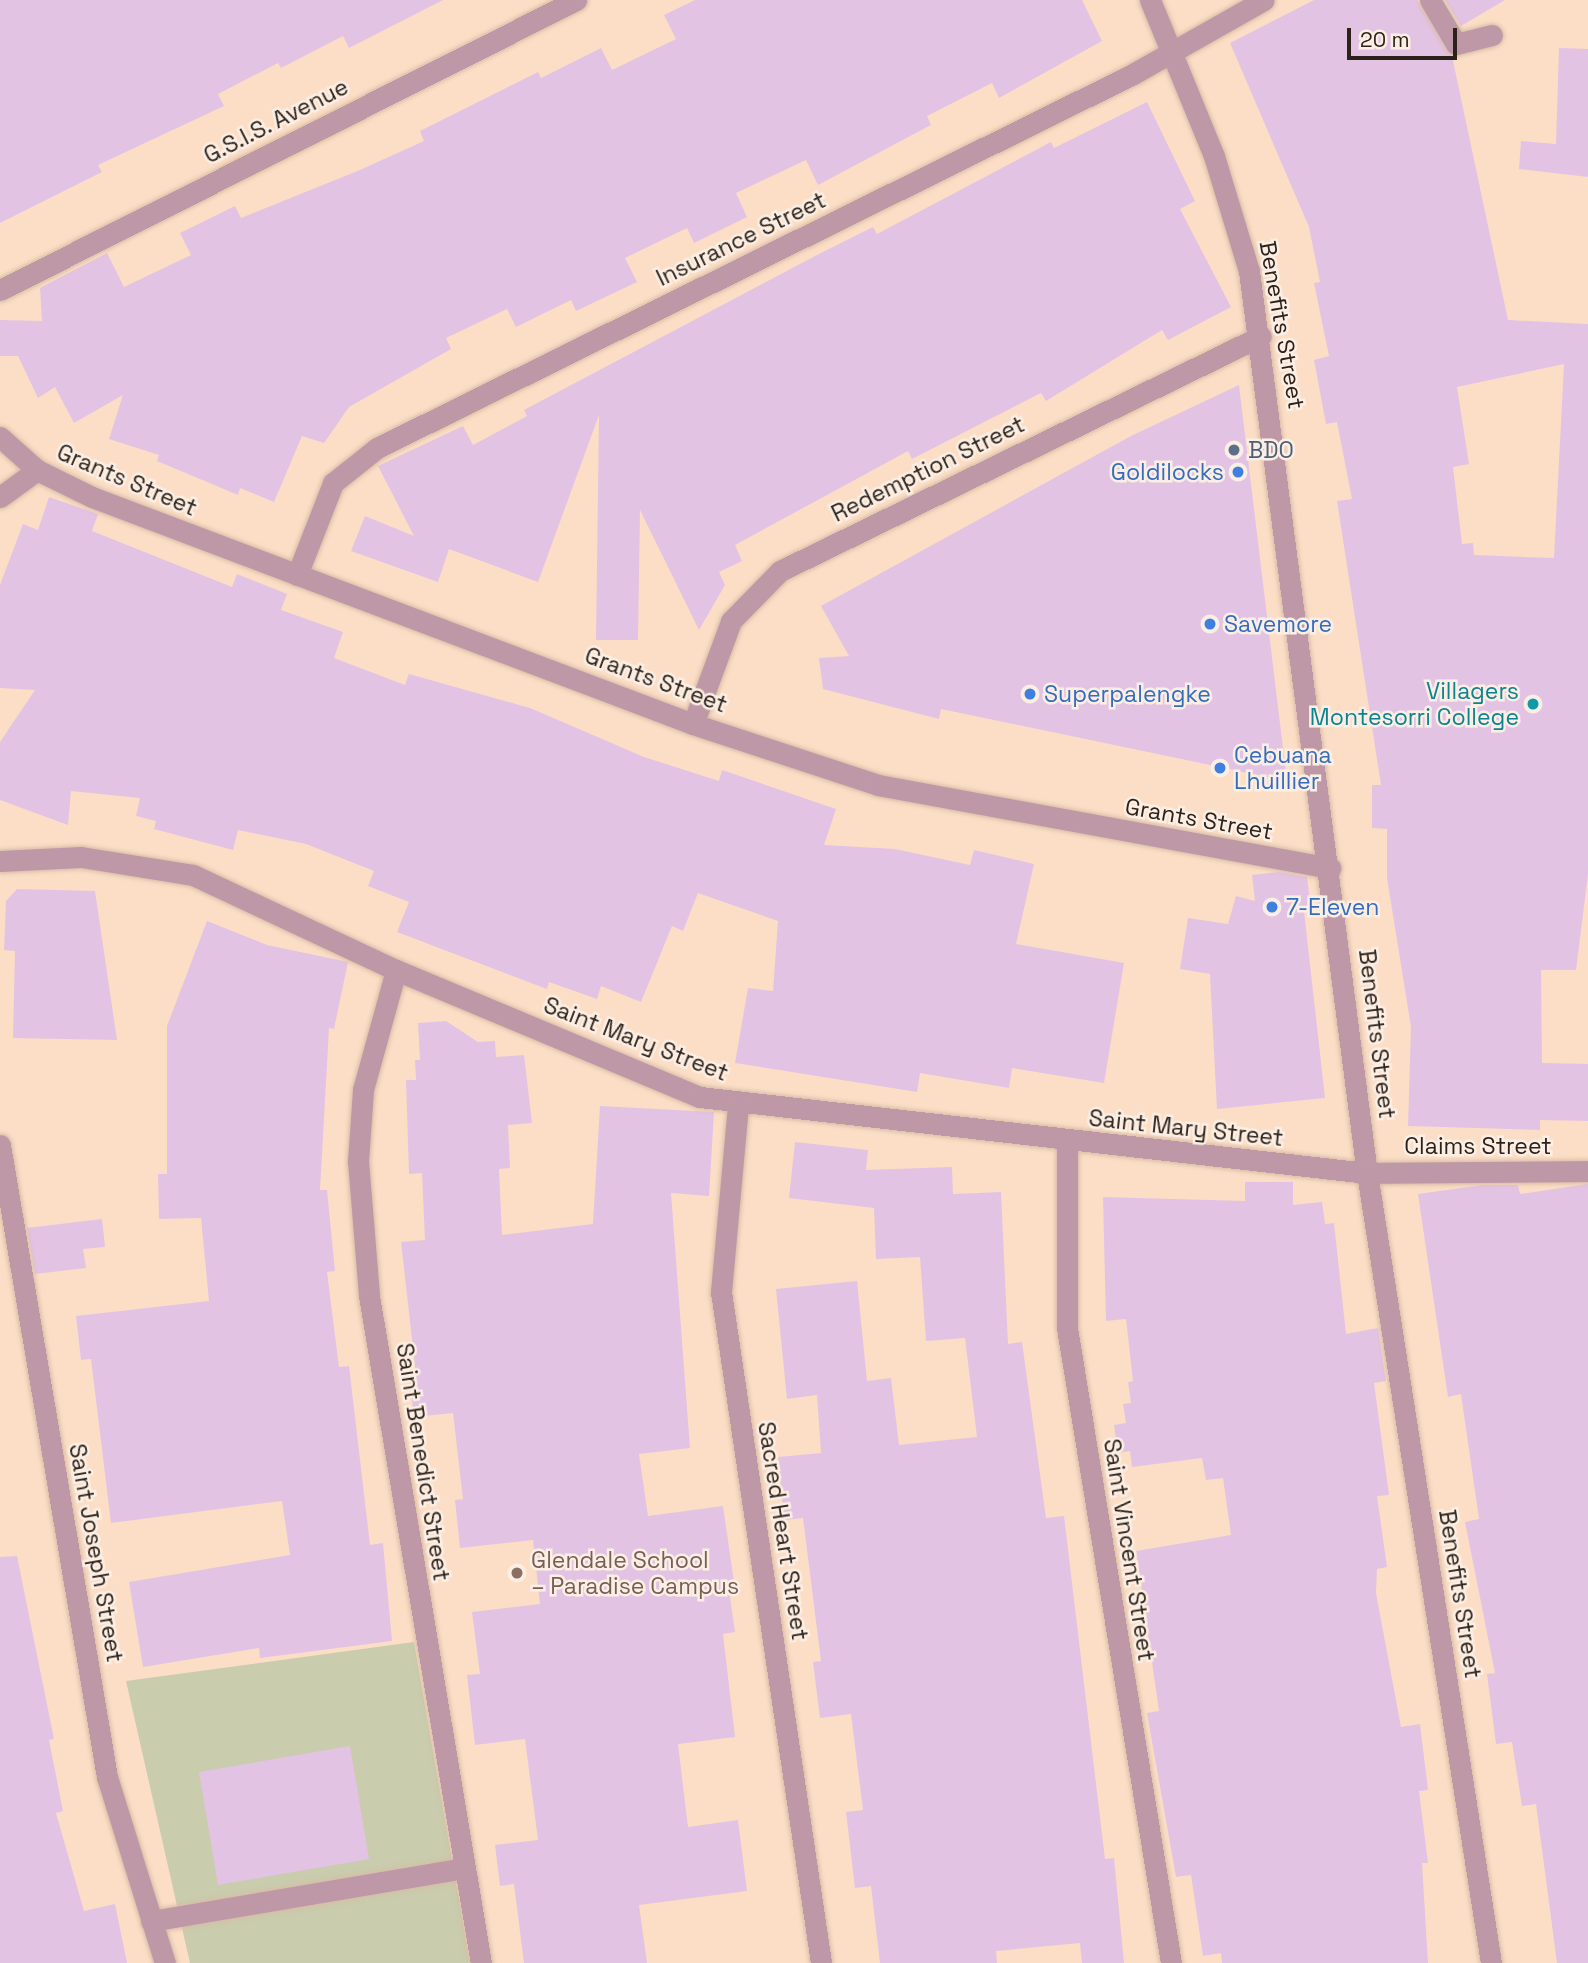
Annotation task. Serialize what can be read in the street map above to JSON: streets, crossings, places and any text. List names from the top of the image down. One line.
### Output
{"streets":{"street":["G.S.I.S. Avenue","Insurance Street","Benefits Street","Redemption Street","Grants Street","Saint Mary Street","Claims Street","Saint Benedict Street","Sacred Heart Street","Saint Vincent Street","Saint Joseph Street"]},"crossings":[["Insurance Street","Benefits Street"],["Insurance Street","Grants Street"],["Benefits Street","Redemption Street"],["Benefits Street","Grants Street"],["Benefits Street","Saint Mary Street"],["Benefits Street","Claims Street"],["Redemption Street","Grants Street"],["Saint Mary Street","Claims Street"],["Saint Mary Street","Saint Benedict Street"],["Saint Mary Street","Sacred Heart Street"],["Saint Mary Street","Saint Vincent Street"]],"places":["BDO","Goldilocks","Savemore","Superpalengke","Villagers Montesorri College","Cebuana Lhuillier","7-Eleven","Glendale School – Paradise Campus"],"scale_bar":"20 m"}
